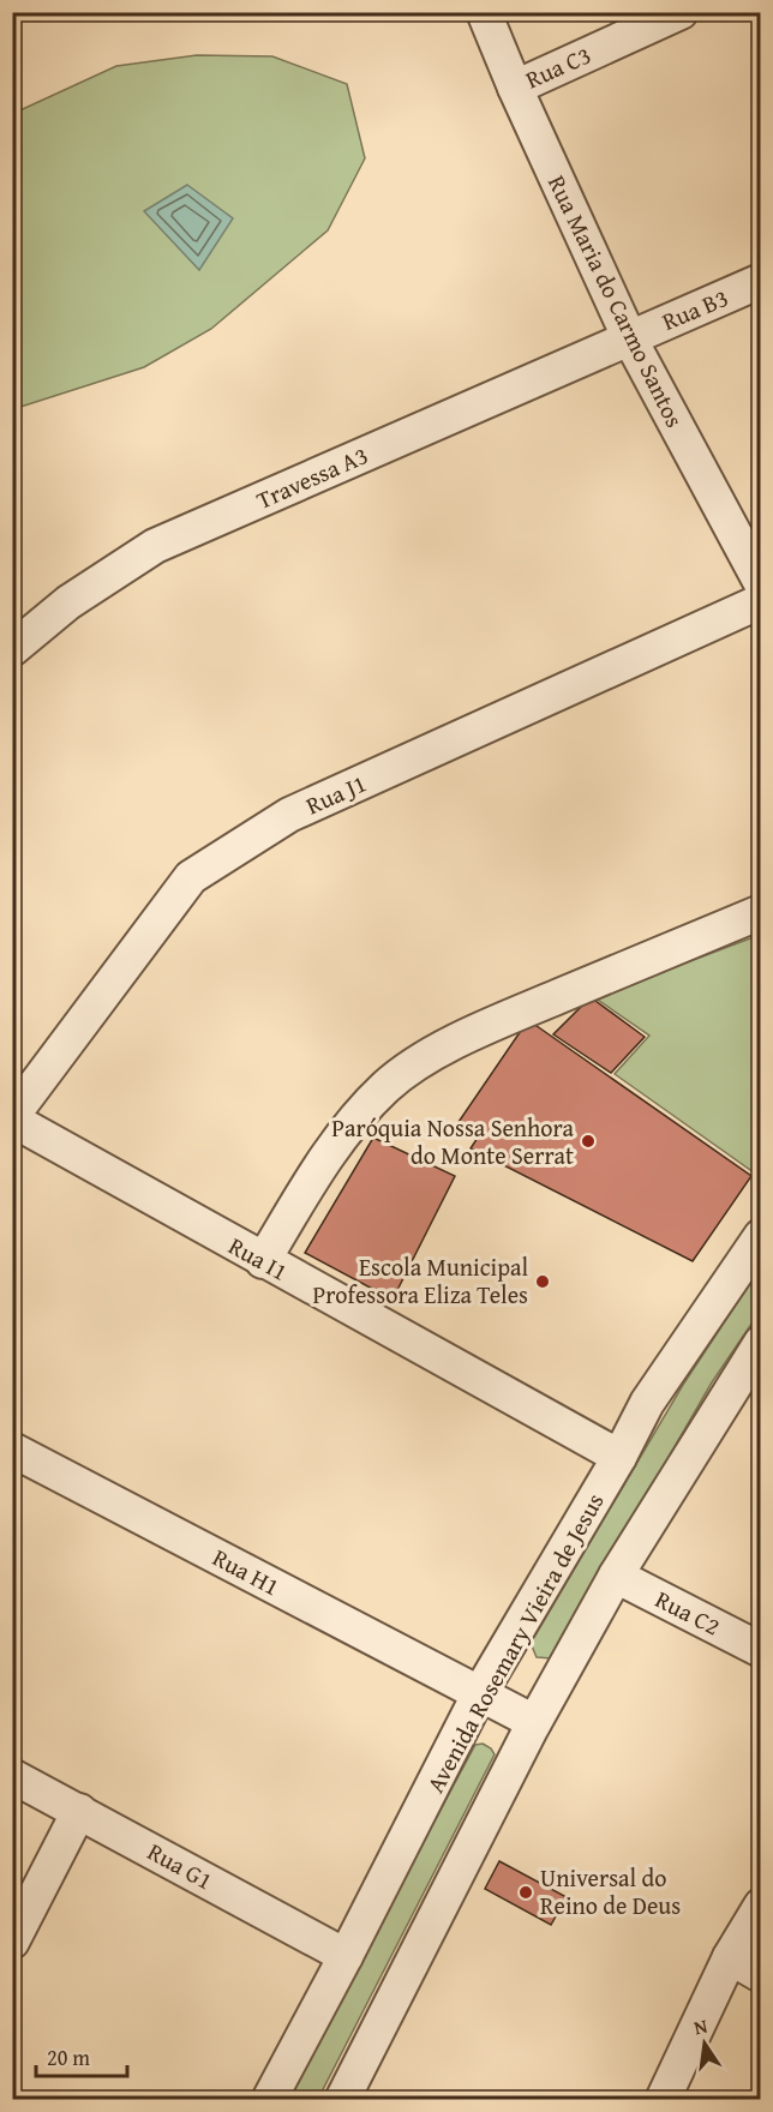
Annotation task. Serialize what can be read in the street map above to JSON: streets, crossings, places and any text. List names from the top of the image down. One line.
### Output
{"streets":{"street":["Rua C3","Rua Maria do Carmo Santos","Rua B3","Travessa A3","Rua J1","Rua I1","Rua H1","Rua C2","Avenida Rosemary Vieira de Jesus","Rua G1"]},"crossings":[["Rua C3","Rua Maria do Carmo Santos"],["Rua Maria do Carmo Santos","Rua B3"],["Rua Maria do Carmo Santos","Travessa A3"],["Rua B3","Travessa A3"],["Rua J1","Rua I1"],["Rua I1","Avenida Rosemary Vieira de Jesus"],["Rua H1","Avenida Rosemary Vieira de Jesus"],["Avenida Rosemary Vieira de Jesus","Rua G1"]],"places":["Paróquia Nossa Senhora do Monte Serrat","Escola Municipal Professora Eliza Teles","Universal do Reino de Deus"],"scale_bar":"20 m","north":"top"}
